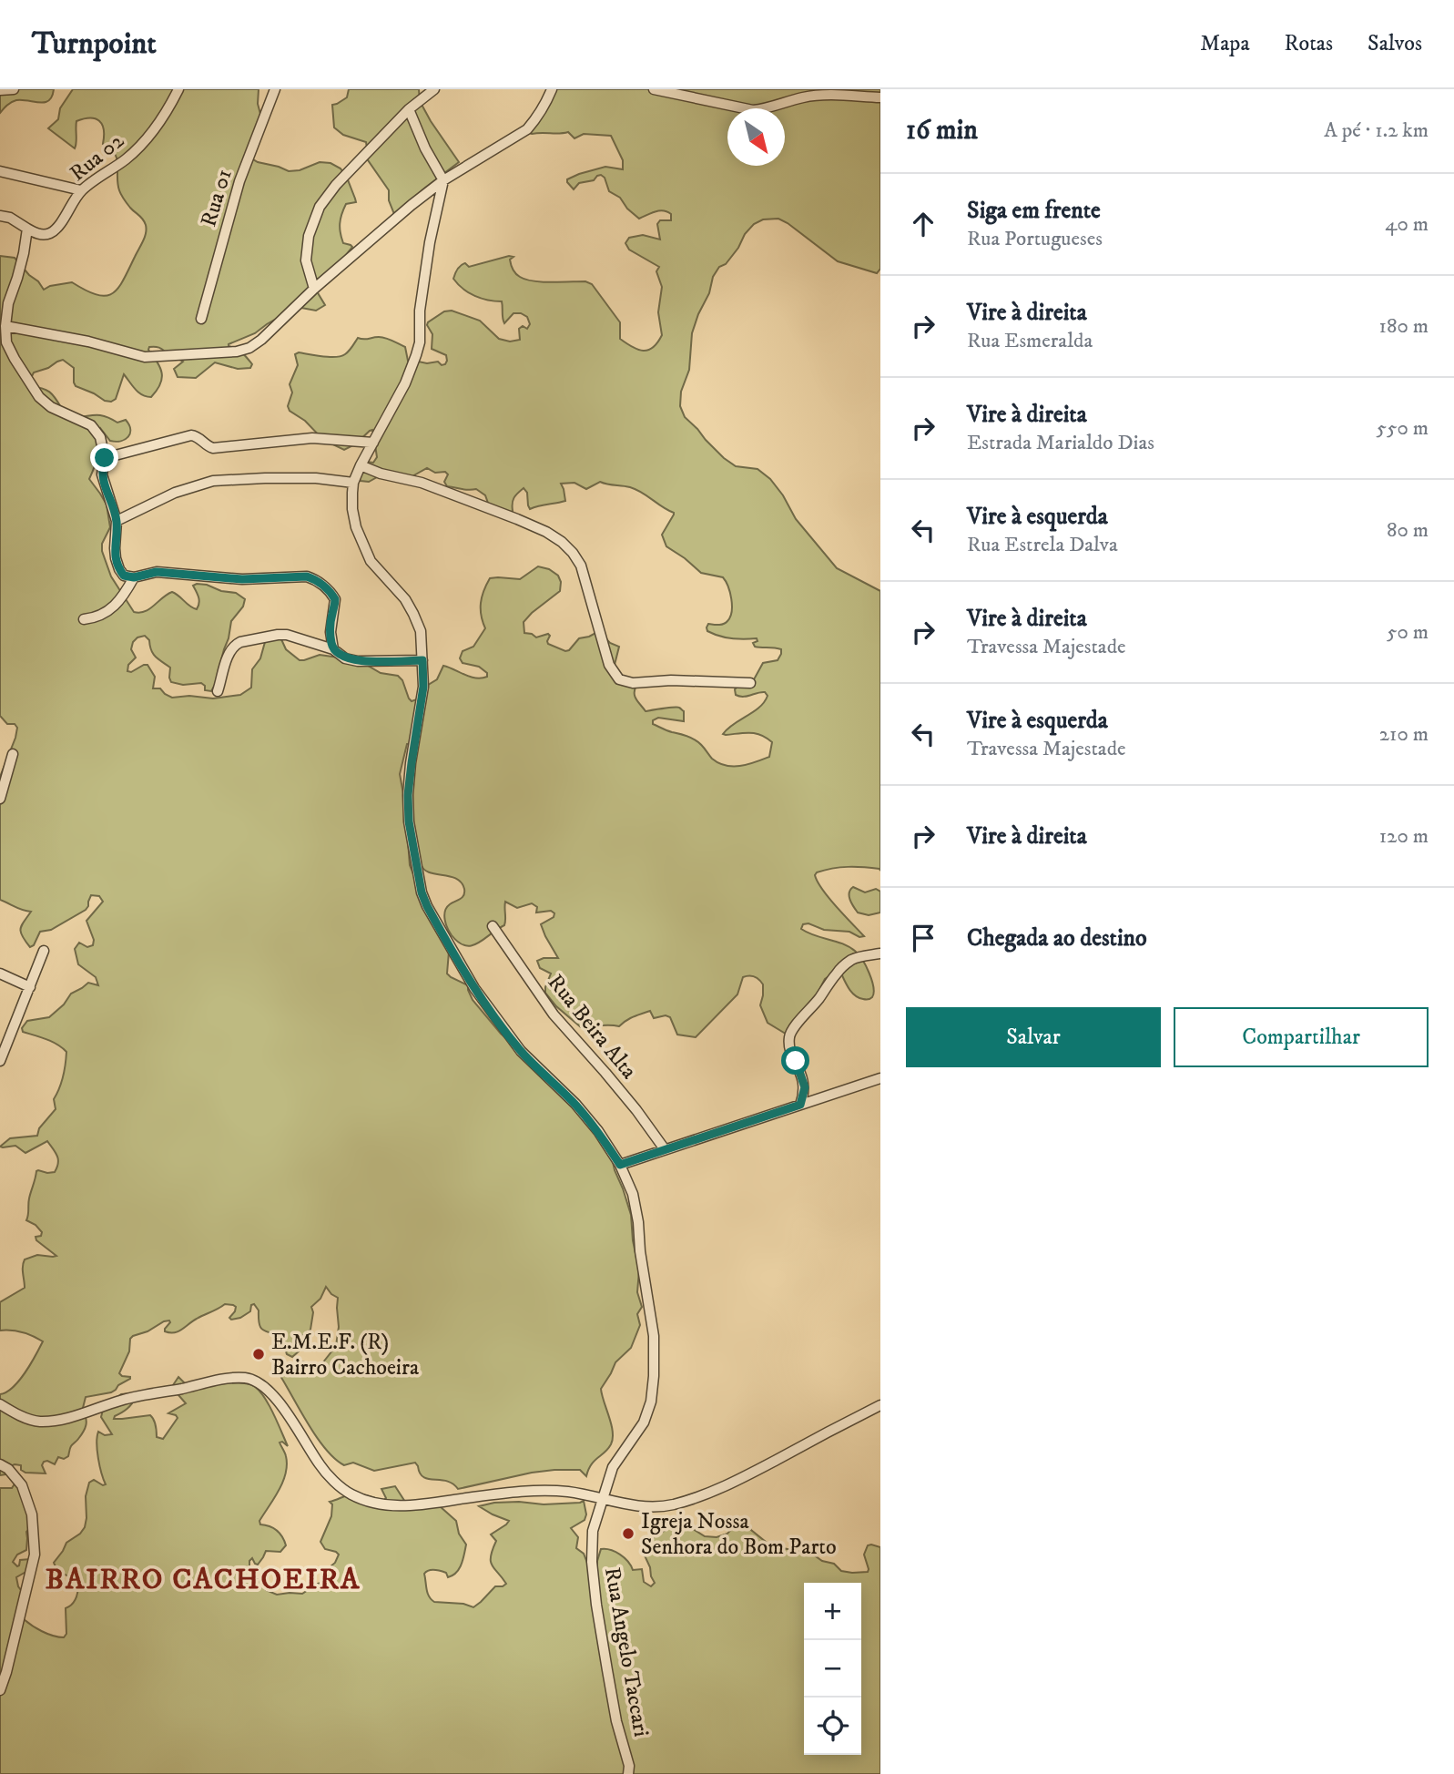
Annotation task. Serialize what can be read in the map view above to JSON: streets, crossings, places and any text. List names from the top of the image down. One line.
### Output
{"streets":{"street":["Rua 02","Rua 01","Rua Beira Alta","Rua Angelo Taccari"]},"districts":["BAIRRO CACHOEIRA"],"places":["E.M.E.F. (R) Bairro Cachoeira","Igreja Nossa Senhora do Bom Parto"],"north":"bottom right","page":{"header":"Turnpoint","nav":["Mapa","Rotas","Salvos"],"heading":["16 min","A pé · 1.2 km"],"list":[["Siga em frente","Rua Portugueses","40 m"],["Vire à direita","Rua Esmeralda","180 m"],["Vire à direita","Estrada Marialdo Dias","550 m"],["Vire à esquerda","Rua Estrela Dalva","80 m"],["Vire à direita","Travessa Majestade","50 m"],["Vire à esquerda","Travessa Majestade","210 m"],["Vire à direita","120 m"],"Chegada ao destino"],"buttons":["Salvar","Compartilhar"],"map_buttons":["+","−"]}}
